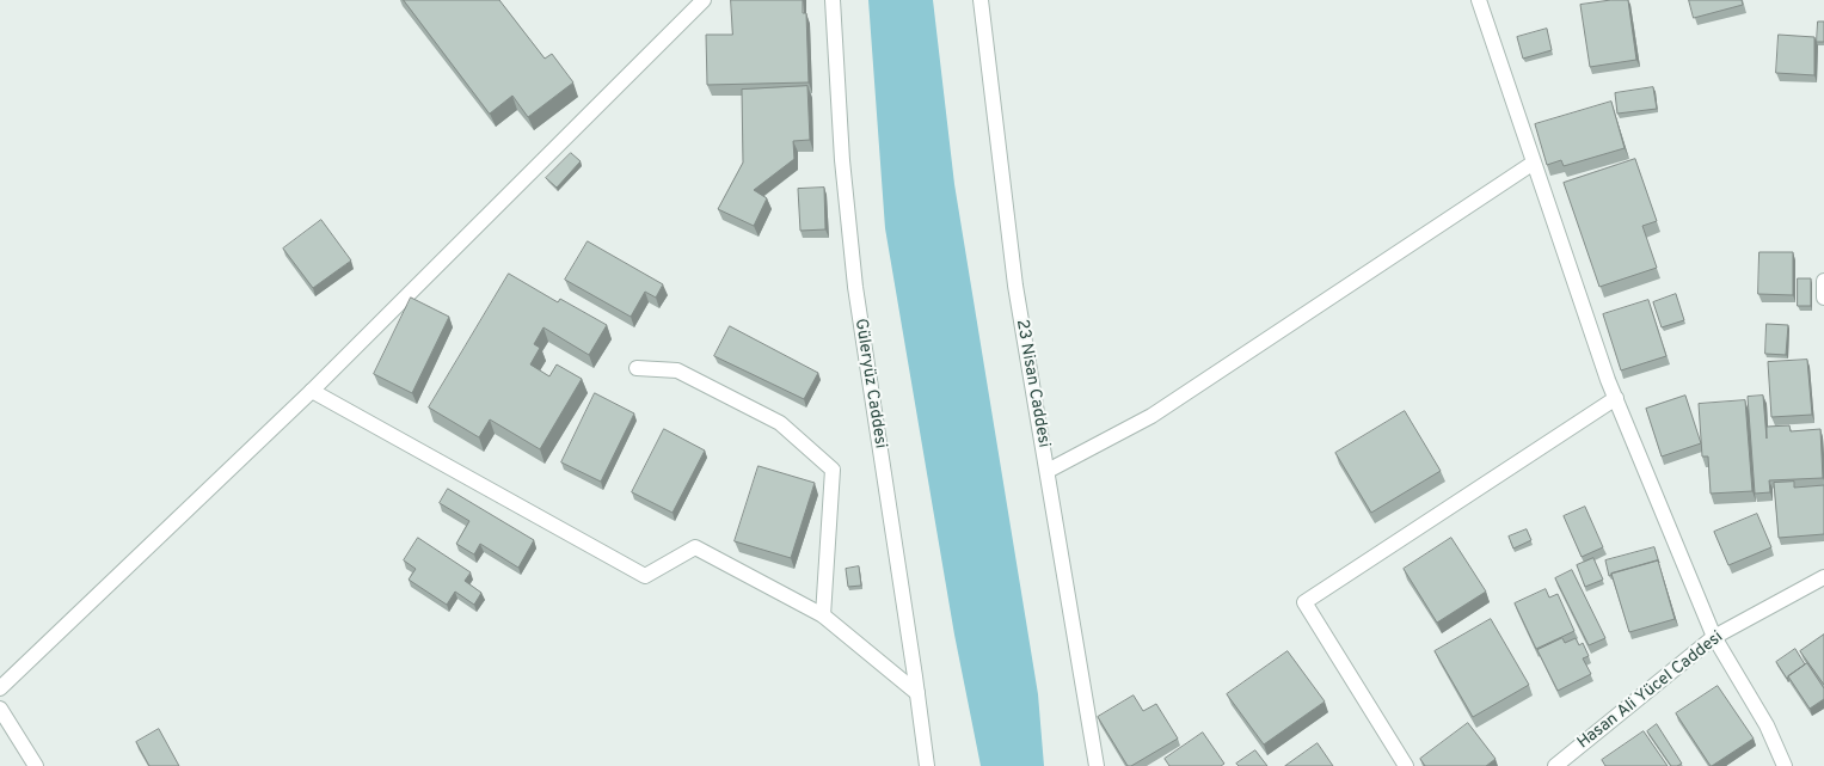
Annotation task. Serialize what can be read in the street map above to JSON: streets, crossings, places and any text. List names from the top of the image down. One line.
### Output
{"streets":{"street":["Güleryüz Caddesi","23 Nisan Caddesi","Hasan Ali Yücel Caddesi"]}}
